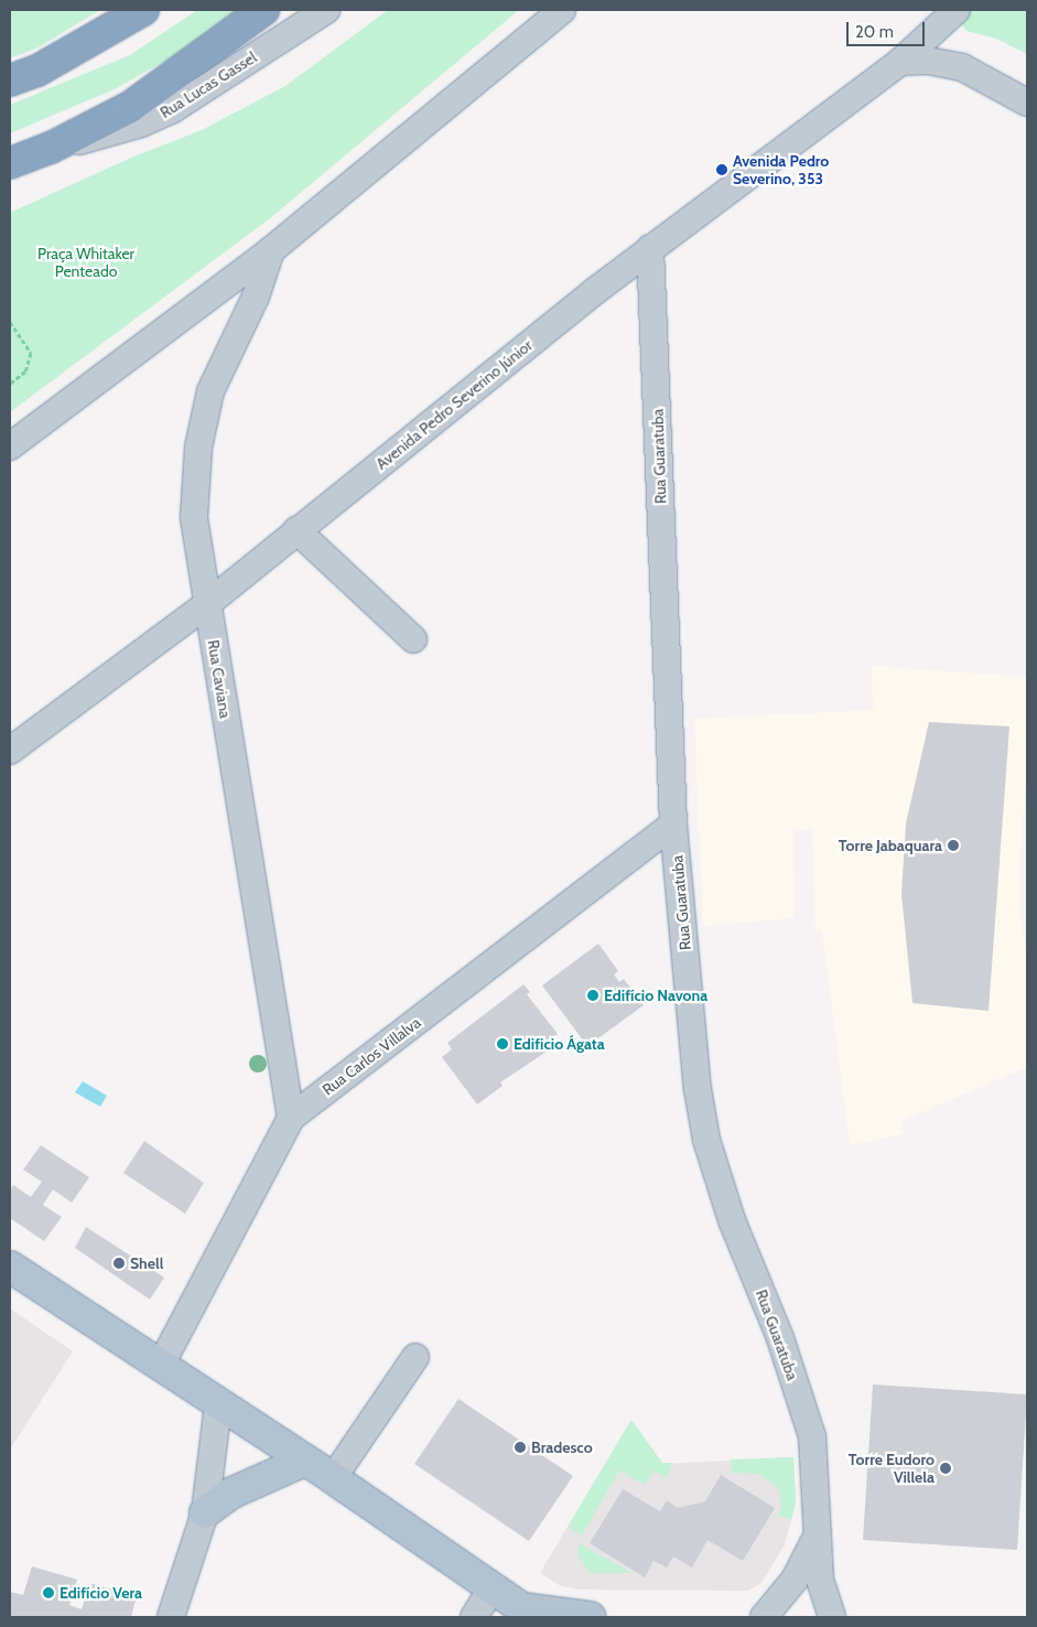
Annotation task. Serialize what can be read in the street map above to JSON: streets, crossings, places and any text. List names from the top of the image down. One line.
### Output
{"streets":{"street":["Rua Lucas Gassel","Avenida Pedro Severino Júnior","Rua Guaratuba","Rua Caviana","Rua Carlos Villalva"]},"crossings":[["Avenida Pedro Severino Júnior","Rua Guaratuba"],["Avenida Pedro Severino Júnior","Rua Caviana"],["Rua Guaratuba","Rua Carlos Villalva"],["Rua Caviana","Rua Carlos Villalva"]],"parks":["Praça Whitaker Penteado"],"places":["Avenida Pedro Severino, 353","Torre Jabaquara","Edifício Navona","Edificio Ágata","Shell","Bradesco","Torre Eudoro Villela","Edifício Vera"],"scale_bar":"20 m"}
